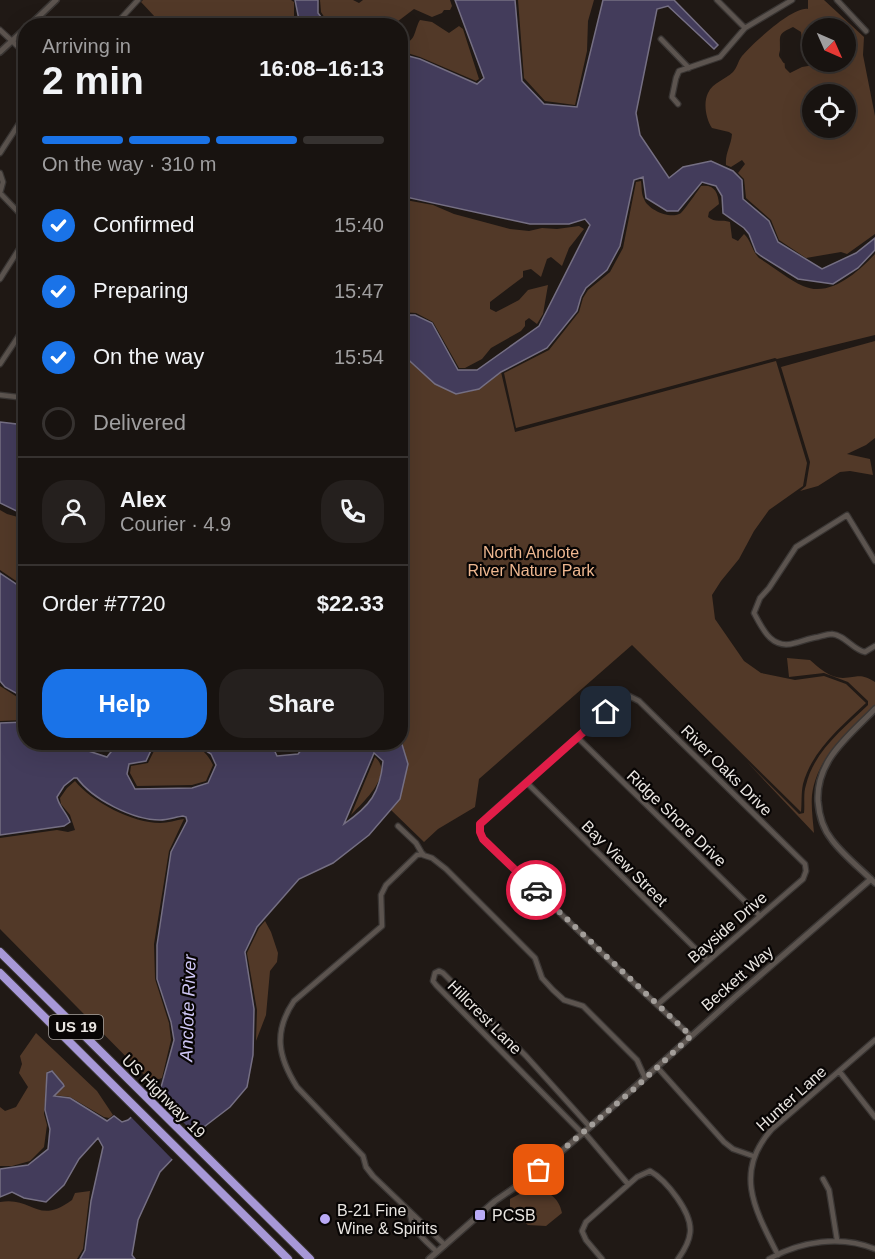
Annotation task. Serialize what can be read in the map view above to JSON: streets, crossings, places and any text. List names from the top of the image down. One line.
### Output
{"streets":{"highway":["US 19","US Highway 19"],"street":["River Oaks Drive","Ridge Shore Drive","Bay View Street","Bayside Drive","Beckett Way","Hillcrest Lane","Hunter Lane"]},"crossings":[["River Oaks Drive","Ridge Shore Drive"],["River Oaks Drive","Bayside Drive"],["Ridge Shore Drive","Bayside Drive"],["Bay View Street","Bayside Drive"],["Beckett Way","Hillcrest Lane"]],"water":["Anclote River"],"parks":["North Anclote River Nature Park"],"places":{"transit":["PCSB"],"other":["B-21 Fine Wine & Spirits"]},"north":"bottom right","page":{"heading":["2 min","Arriving in","16:08–16:13"],"panel":["Alex","Courier · 4.9","Order #7720","$22.33"],"bar":"On the way · 310 m","list":[["Confirmed","15:40"],["Preparing","15:47"],["On the way","15:54"],"Delivered"],"buttons":["Help","Share"]}}
